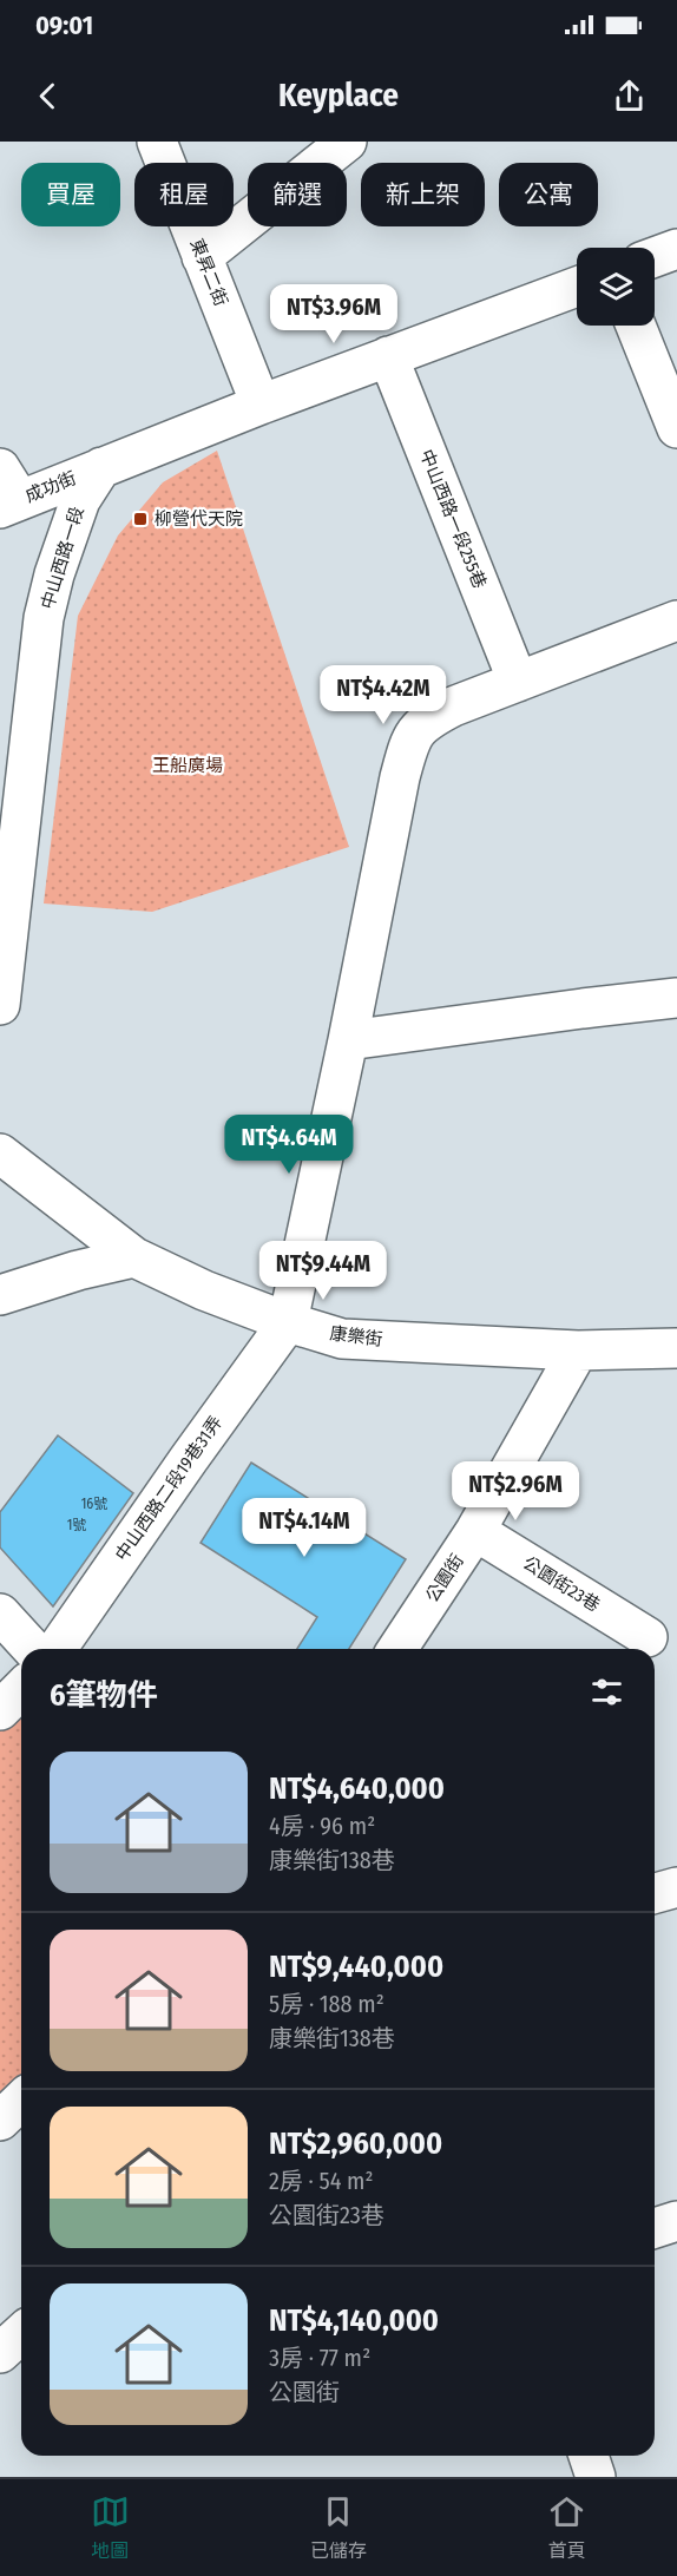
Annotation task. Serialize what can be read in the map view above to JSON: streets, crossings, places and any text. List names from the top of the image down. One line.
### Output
{"streets":{"street":["東昇二街","成功街","中山西路一段255巷","中山西路一段","康樂街","中山西路二段19巷31弄","公園街","公園街23巷"]},"crossings":[["成功街","中山西路一段"],["康樂街","中山西路二段19巷31弄"],["康樂街","公園街"],["公園街","公園街23巷"]],"parks":["王船廣場"],"places":{"transit":["柳營代天院"]},"house_numbers":["16號","1號"],"page":{"status":"09:01","header":"Keyplace","chip":["買屋","租屋","篩選","新上架","公寓"],"price":["NT$3.96M","NT$4.42M","NT$4.64M","NT$9.44M","NT$2.96M","NT$4.14M"],"heading":"6筆物件","list":[{"name":"NT$4,640,000","note":"4房 · 96 m² · 康樂街138巷"},{"name":"NT$9,440,000","note":"5房 · 188 m² · 康樂街138巷"},{"name":"NT$2,960,000","note":"2房 · 54 m² · 公園街23巷"},{"name":"NT$4,140,000","note":"3房 · 77 m² · 公園街"}],"tabs":["地圖","已儲存","首頁"]}}
